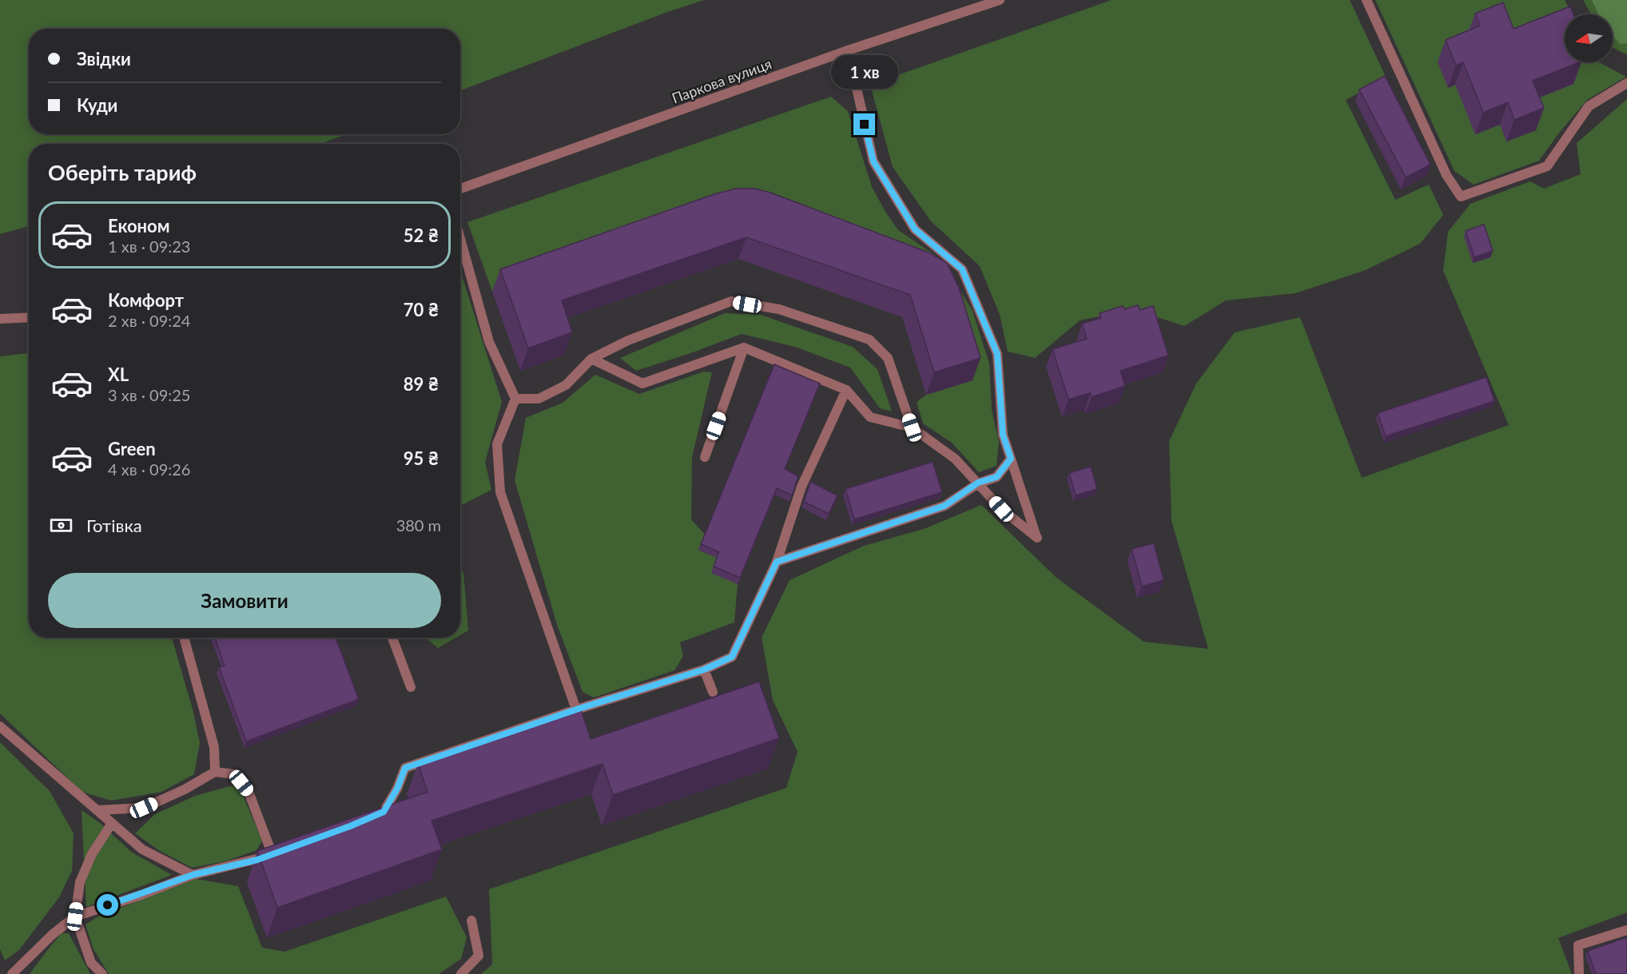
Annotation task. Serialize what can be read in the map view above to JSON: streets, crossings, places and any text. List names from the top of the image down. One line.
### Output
{"streets":{"street":["Паркова вулиця"]},"north":"left","page":{"banner":["Звідки","Куди"],"bubble":"1 хв","heading":"Оберіть тариф","list":[{"name":"Економ","note":"1 хв · 09:23","value":"52 ₴"},{"name":"Комфорт","note":"2 хв · 09:24","value":"70 ₴"},{"name":"XL","note":"3 хв · 09:25","value":"89 ₴"},{"name":"Green","note":"4 хв · 09:26","value":"95 ₴"}],"pay":["Готівка","380 m"],"buttons":"Замовити"}}
